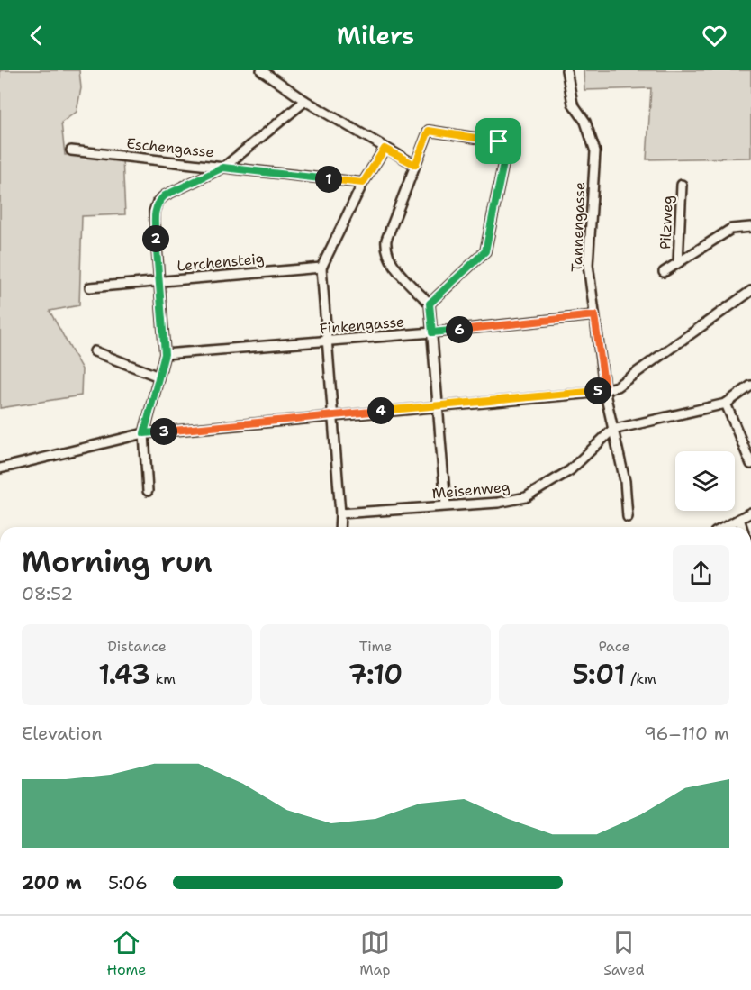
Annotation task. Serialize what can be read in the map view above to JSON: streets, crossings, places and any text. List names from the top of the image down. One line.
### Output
{"streets":{"street":["Eschengasse","Pilzweg","Tannengasse","Lerchensteig","Finkengasse","Meisenweg"]},"crossings":[["Tannengasse","Finkengasse"]],"page":{"header":"Milers","pins":["1","2","6","5","4","3"],"heading":["Morning run","08:52"],"stats":[["Distance","1.43 km"],["Time","7:10"],["Pace","5:01 /km"]],"chart":["Elevation","96–110 m"],"list":[{"name":"200 m","note":"5:06"}],"tabs":["Home","Map","Saved"]}}
